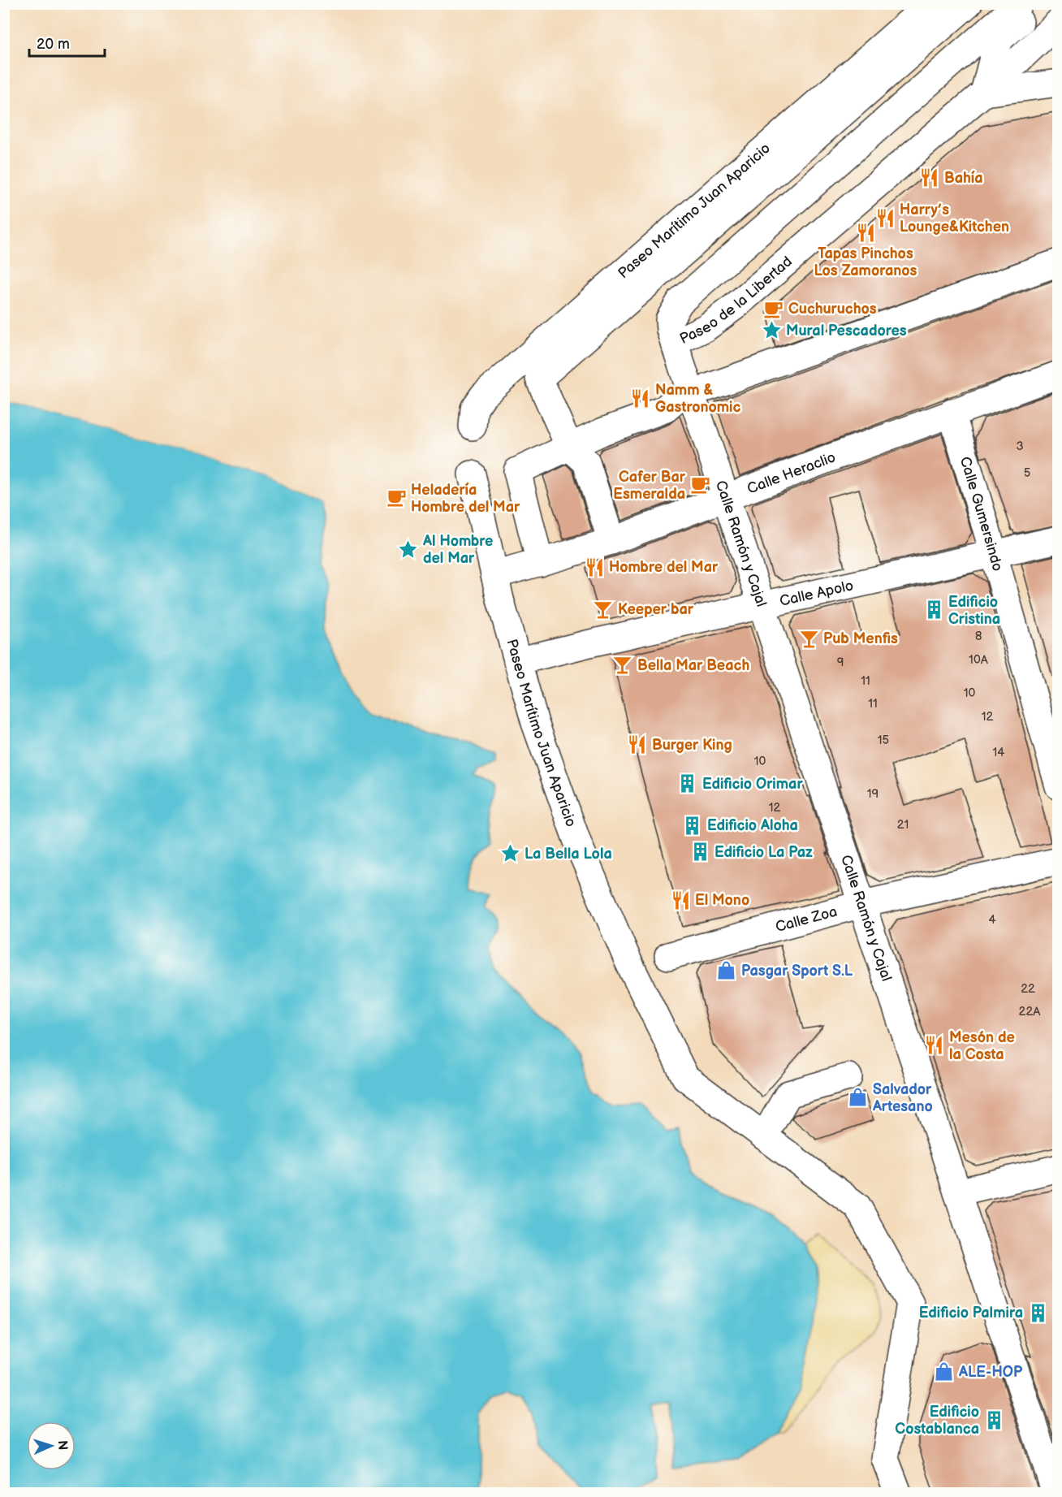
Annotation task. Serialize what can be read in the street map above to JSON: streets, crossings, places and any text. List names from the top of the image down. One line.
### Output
{"streets":{"street":["Paseo Marítimo Juan Aparicio","Paseo de la Libertad","Calle Heraclio","Calle Gumersindo","Calle Ramón y Cajal","Calle Apolo","Calle Zoa"]},"crossings":[["Paseo Marítimo Juan Aparicio","Calle Heraclio"],["Paseo Marítimo Juan Aparicio","Calle Apolo"],["Paseo de la Libertad","Calle Ramón y Cajal"],["Calle Heraclio","Calle Gumersindo"],["Calle Heraclio","Calle Ramón y Cajal"],["Calle Gumersindo","Calle Apolo"],["Calle Ramón y Cajal","Calle Apolo"],["Calle Ramón y Cajal","Calle Zoa"]],"places":{"restaurant":["Bahía","Harry’s Lounge&Kitchen","Tapas Pinchos Los Zamoranos","Namm & Gastronomic","Hombre del Mar","Burger King","El Mono","Mesón de la Costa"],"cafe":["Cuchuruchos","Cafer Bar Esmeralda","Heladería Hombre del Mar"],"place":["Mural Pescadores","Al Hombre del Mar","La Bella Lola"],"bar":["Keeper bar","Pub Menfis","Bella Mar Beach"],"building":["Edificio Cristina","Edificio Orimar","Edificio Aloha","Edificio La Paz","Edificio Palmira","Edificio Costablanca"],"shop":["Pasgar Sport S.L","Salvador Artesano","ALE-HOP"]},"house_numbers":["3","5","8","10A","9","11","10","11","12","15","14","10","19","12","21","4","22","22A"],"scale_bar":"20 m","north":"right"}
